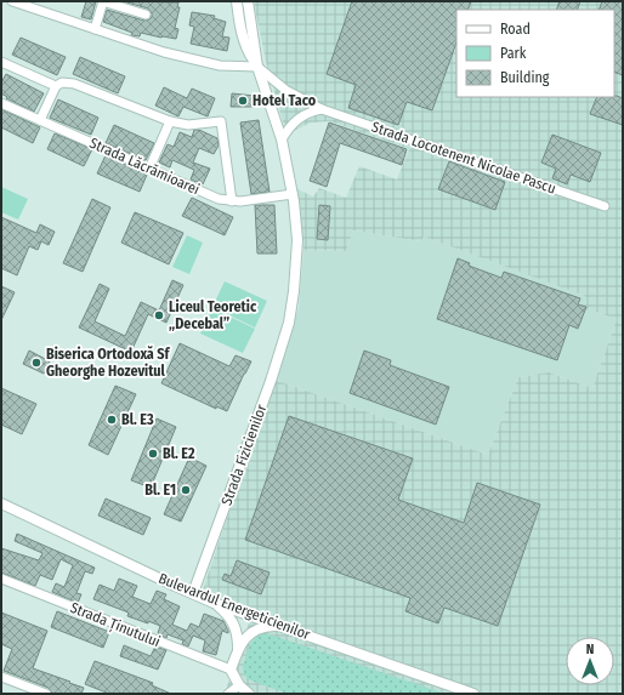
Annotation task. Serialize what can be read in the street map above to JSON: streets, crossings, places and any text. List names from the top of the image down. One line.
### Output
{"streets":{"street":["Strada Locotenent Nicolae Pascu","Strada Lăcrămioarei","Strada Fizicienilor","Bulevardul Energeticienilor","Strada Ținutului"]},"crossings":[["Strada Locotenent Nicolae Pascu","Strada Fizicienilor"],["Strada Lăcrămioarei","Strada Fizicienilor"],["Strada Fizicienilor","Bulevardul Energeticienilor"]],"places":["Hotel Taco","Liceul Teoretic „Decebal”","Biserica Ortodoxă Sf Gheorghe Hozevitul","Bl. E3","Bl. E2","Bl. E1"],"legend":["Road","Park","Building"],"north":"top"}
